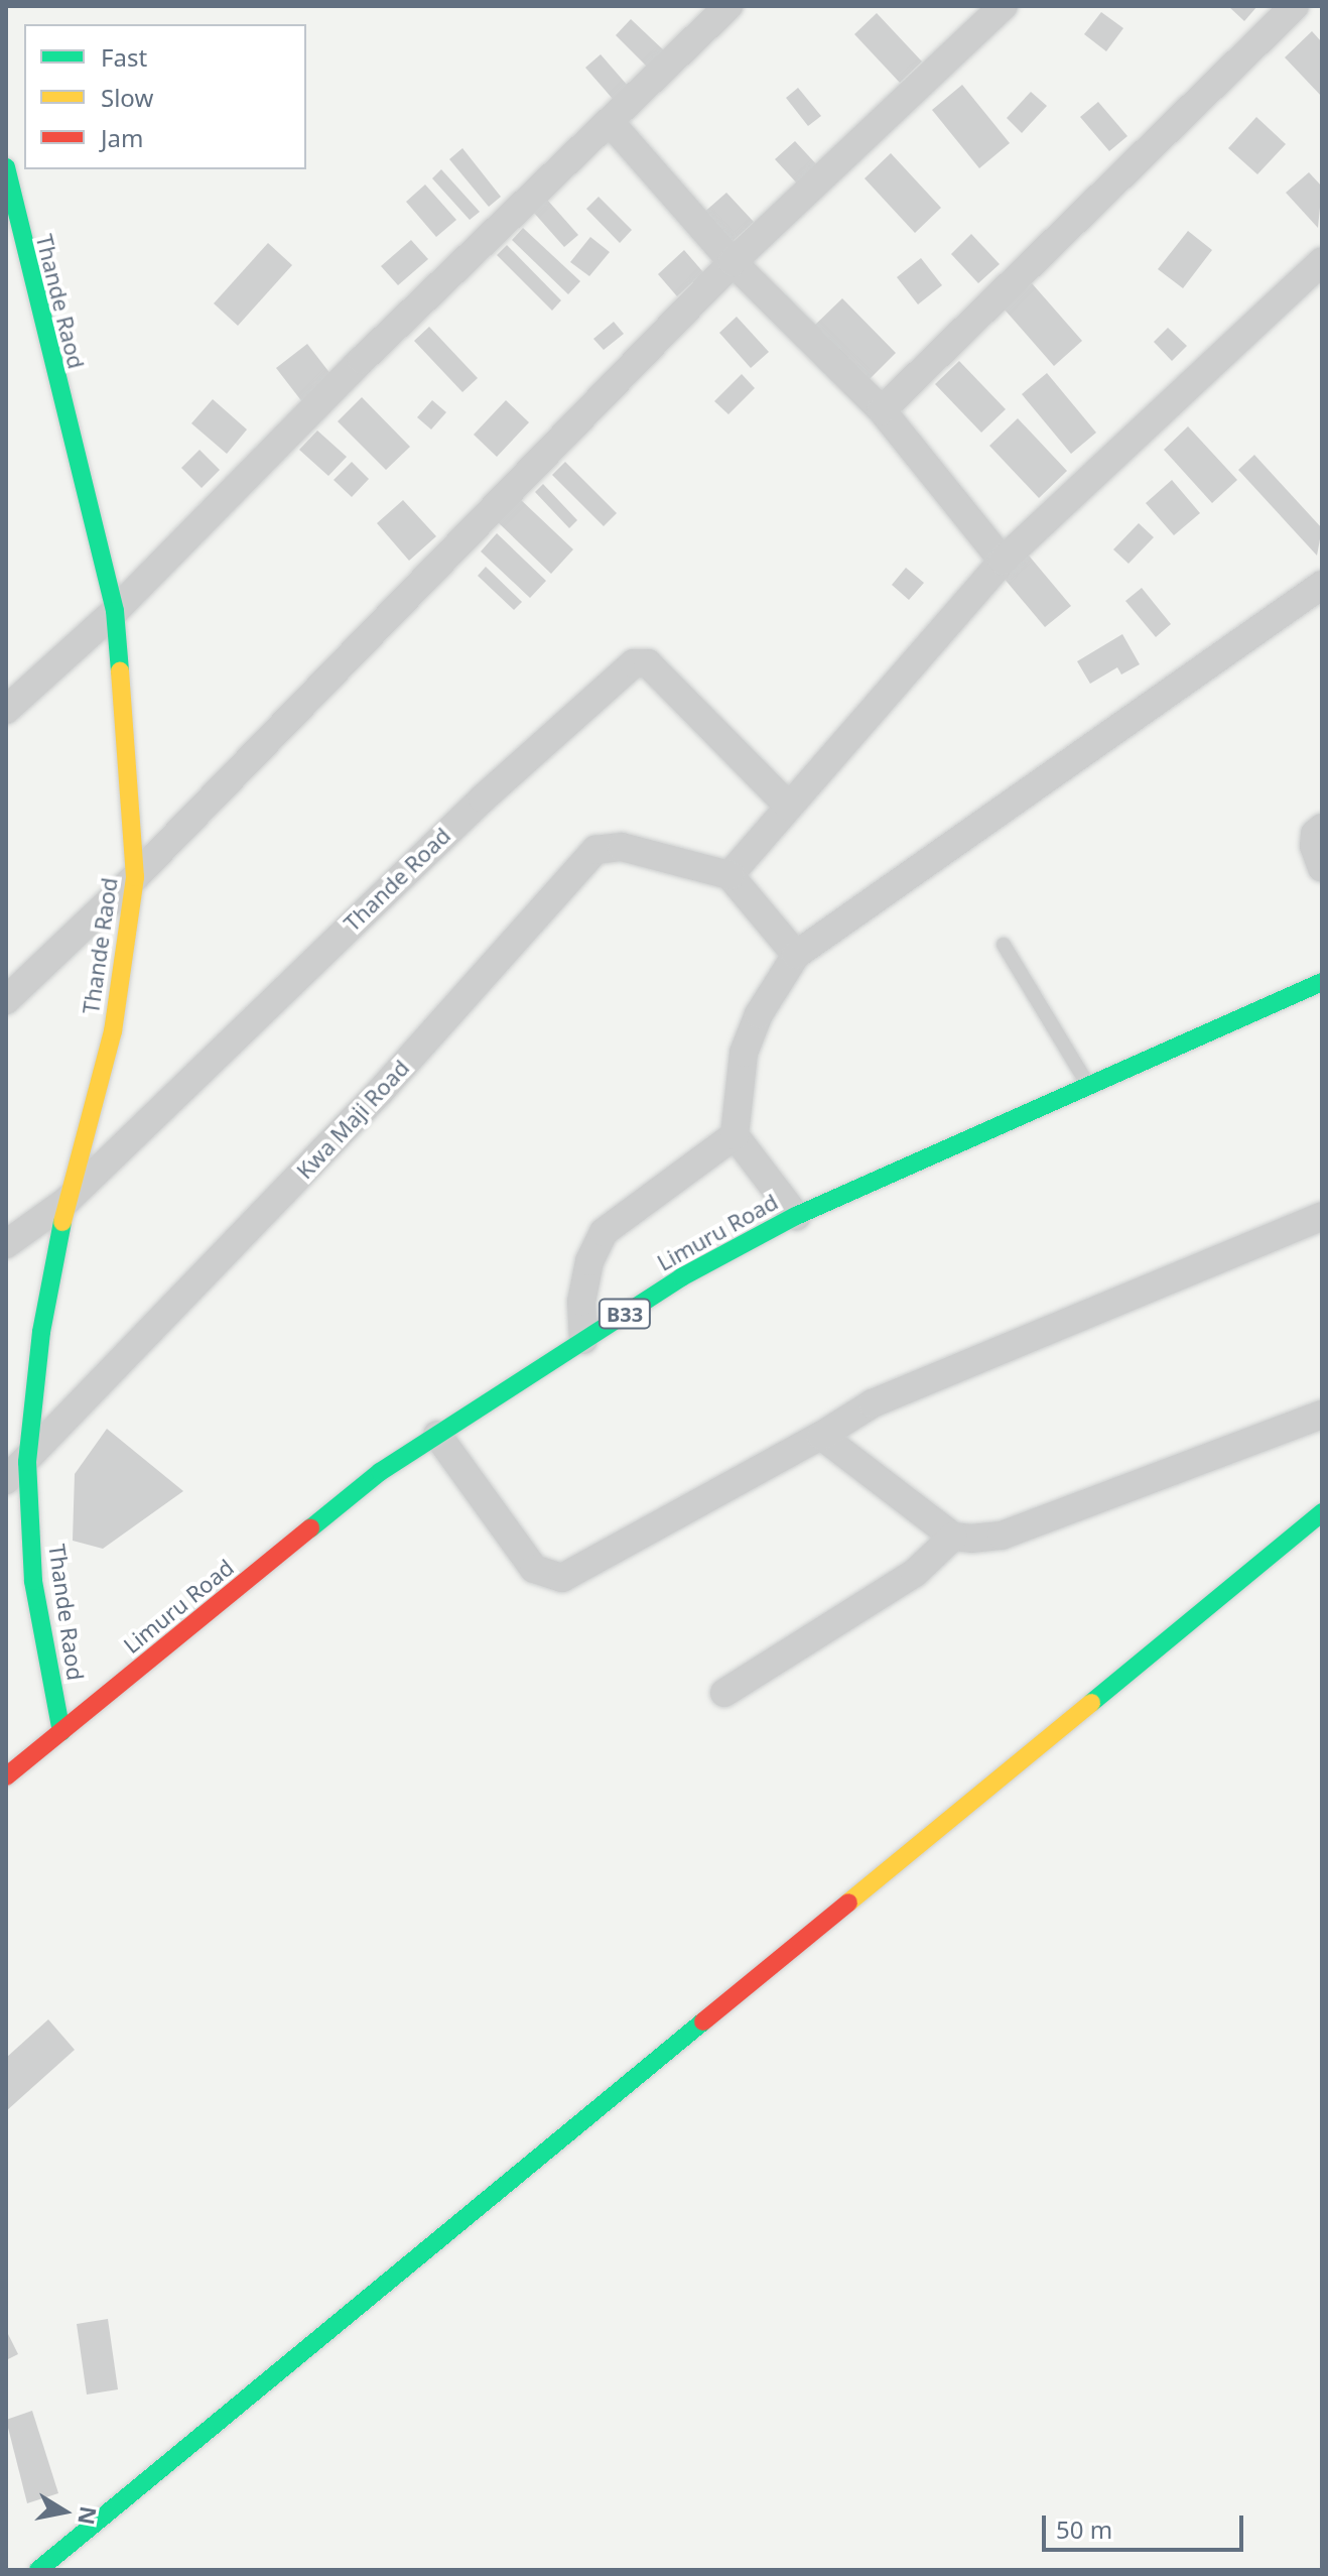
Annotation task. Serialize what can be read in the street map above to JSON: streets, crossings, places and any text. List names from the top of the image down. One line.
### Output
{"streets":{"main road":["Thande Raod","Limuru Road","B33"],"street":["Thande Road","Kwa Maji Road"]},"crossings":[["Thande Raod","Thande Road"],["Thande Raod","Kwa Maji Road"],["Thande Raod","Limuru Road"]],"legend":["Fast","Slow","Jam"],"scale_bar":"50 m","north":"right"}
